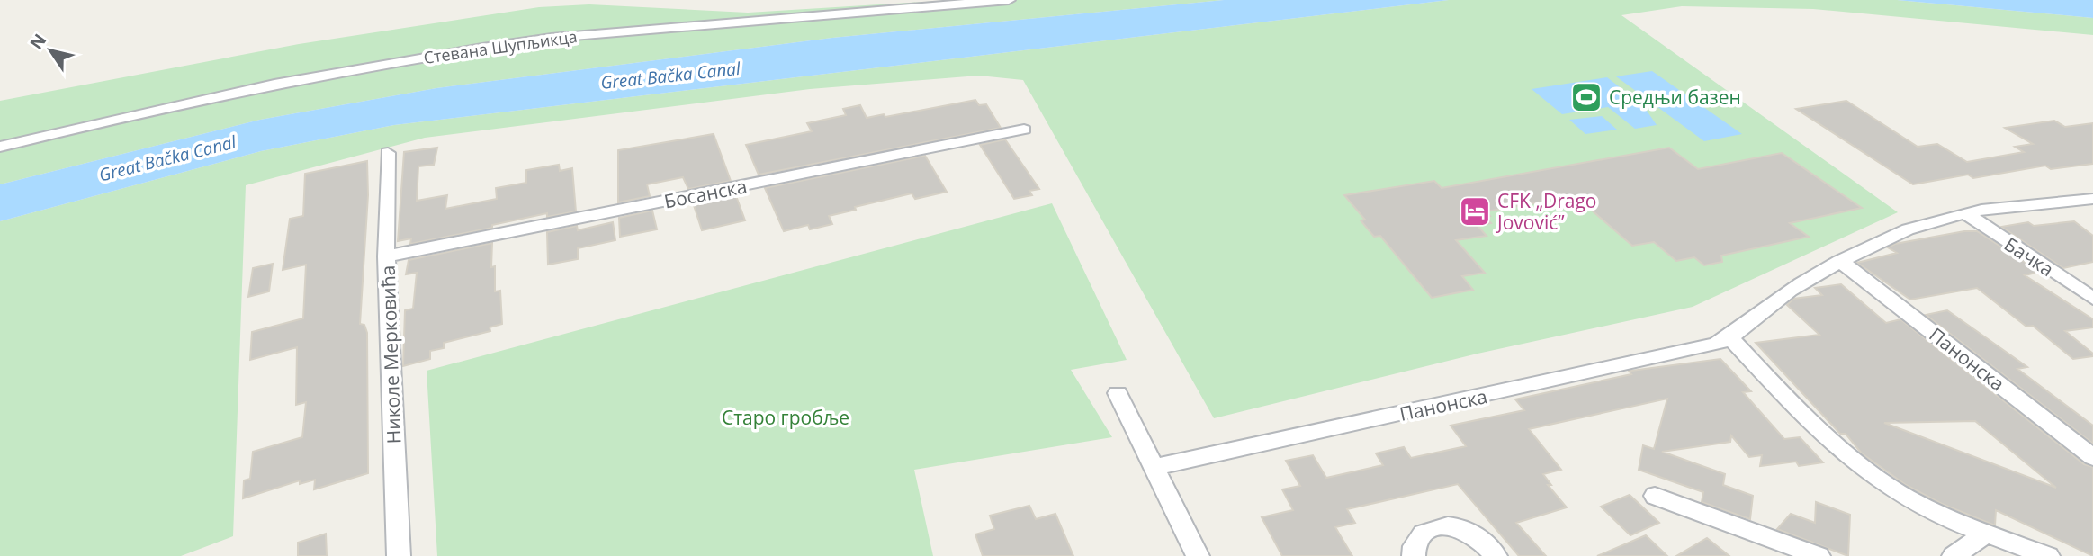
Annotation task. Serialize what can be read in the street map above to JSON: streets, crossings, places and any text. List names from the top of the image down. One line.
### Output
{"streets":{"street":["Стевана Шупљикца","Босанска","Бачка","Николе Мерковића","Панонска"]},"crossings":[["Босанска","Николе Мерковића"],["Бачка","Панонска"]],"water":["Great Bačka Canal"],"parks":["Старо гробље"],"places":{"sports":["Средњи базен"],"hotel":["CFK „Drago Jovović”"]},"north":"top left"}
